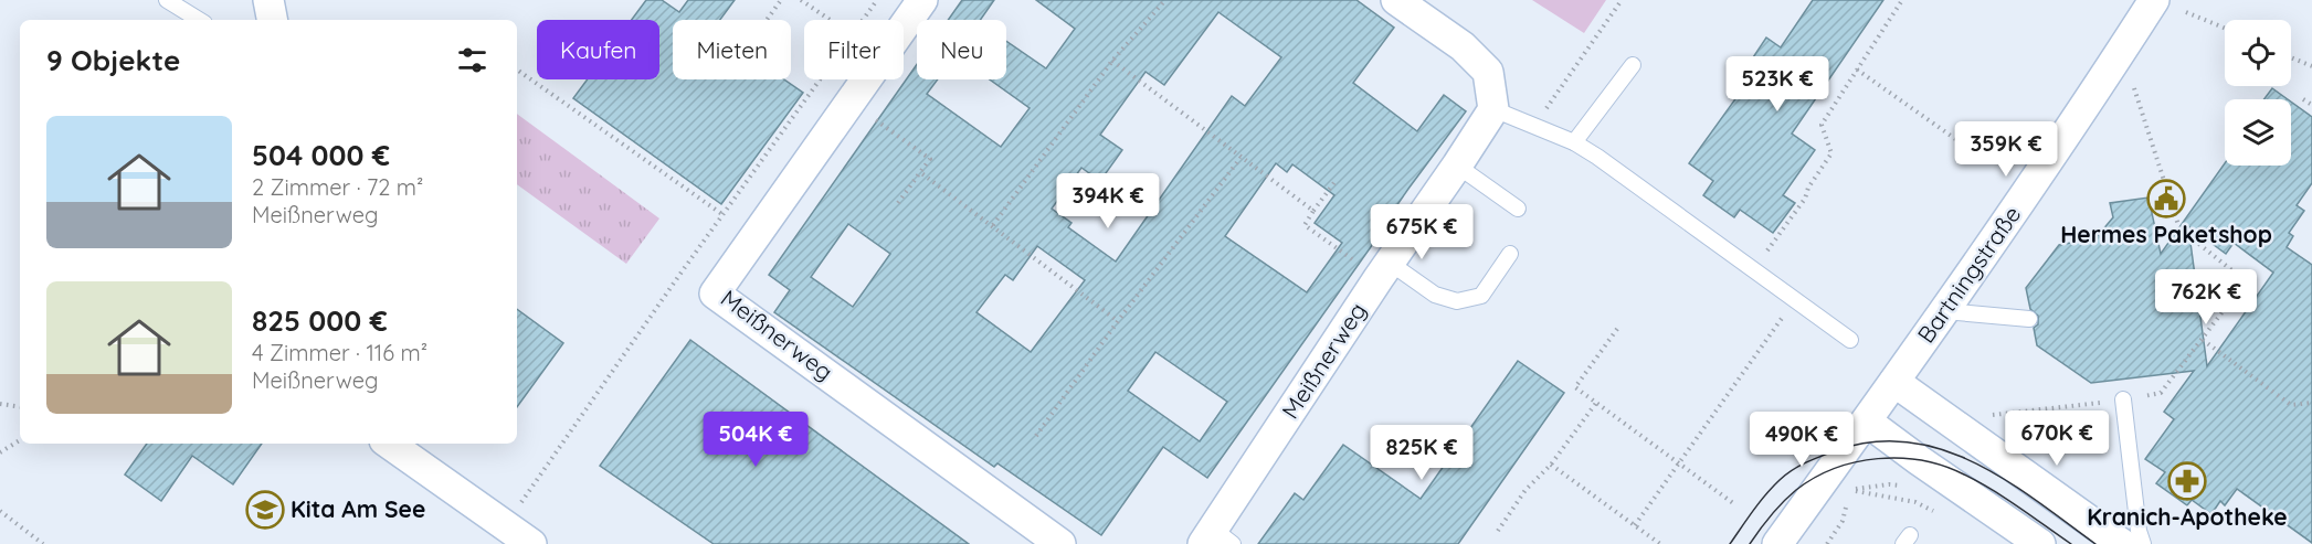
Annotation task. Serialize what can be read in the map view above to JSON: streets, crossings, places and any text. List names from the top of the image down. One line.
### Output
{"streets":{"street":["Bartningstraße","Meißnerweg"]},"places":{"public building":["Hermes Paketshop"],"pharmacy":["Kranich-Apotheke"],"school or university":["Kita Am See"]},"page":{"chip":["Kaufen","Mieten","Filter","Neu"],"heading":"9 Objekte","price":["523K €","359K €","394K €","675K €","762K €","670K €","504K €","490K €","825K €"],"list":[{"name":"504 000 €","note":"2 Zimmer · 72 m² · Meißnerweg"},{"name":"825 000 €","note":"4 Zimmer · 116 m² · Meißnerweg"}]}}
